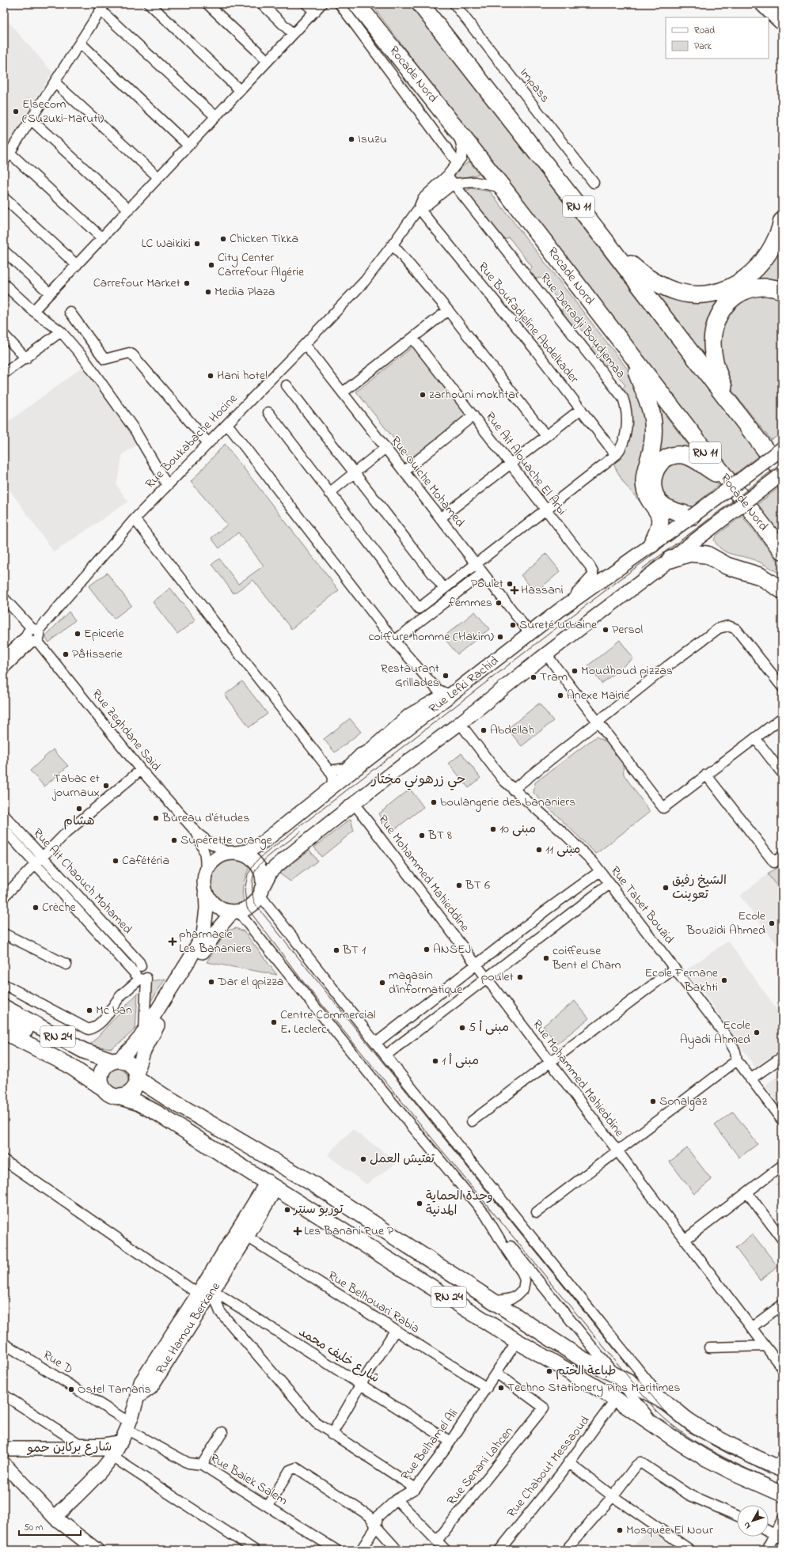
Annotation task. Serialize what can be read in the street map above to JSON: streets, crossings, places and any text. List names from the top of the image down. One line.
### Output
{"streets":{"highway":["Rocade Nord","RN 11"],"main road":["Rue Lefki Rachid","RN 24","Rue Hamou Berkane","شارع بركاين حمو"],"street":["Impass","Rue Boufadjeline Abdelkader","Rue Derradji Boudjemaa","Rue Boukabache Hocine","Rue Ait Alouache El Arbi","Rue Ouiche Mohamed","Rue Zeghdane Said","Rue Mohammed Mahieddine","Rue Ait Chaouch Mohamed","Rue Tabet Bouzid","Rue Belhouari Rabia","شارع خليف محمد","Rue D","Rue Belhamel Ali","Rue Senani Lahcen","Rue Chabout Messaoud","Rue Baiek Salem"]},"crossings":[["Rue Boufadjeline Abdelkader","Rue Derradji Boudjemaa"],["Rue Derradji Boudjemaa","Rue Ait Alouache El Arbi"],["Rue Derradji Boudjemaa","Rue Ouiche Mohamed"],["Rue Boukabache Hocine","Rue Ouiche Mohamed"],["Rue Boukabache Hocine","Rue Zeghdane Said"],["Rue Ait Alouache El Arbi","Rue Lefki Rachid"],["Rue Ouiche Mohamed","Rue Lefki Rachid"],["RN 24","Rue Hamou Berkane"],["RN 24","Rue Belhamel Ali"],["RN 24","Rue Chabout Messaoud"],["Rue Belhouari Rabia","Rue Hamou Berkane"],["Rue Belhouari Rabia","Rue Belhamel Ali"],["Rue Hamou Berkane","شارع خليف محمد"],["Rue Hamou Berkane","Rue D"],["Rue Hamou Berkane","شارع بركاين حمو"],["Rue Hamou Berkane","Rue Baiek Salem"],["شارع خليف محمد","Rue Belhamel Ali"],["Rue D","شارع بركاين حمو"],["Rue D","Rue Baiek Salem"],["Rue Belhamel Ali","Rue Senani Lahcen"],["شارع بركاين حمو","Rue Baiek Salem"]],"districts":["حي زرهوني مختار"],"places":{"other":["Elsecom (Suzuki-Maruti)","Isuzu","Chicken Tikka","LC Waikiki","City Center Carrefour Algérie","Carrefour Market","Media Plaza","Hani hotel","zarhouni mokhtar","Poulet","femmes","Sureté Urbaine","Persol","Epicerie","coiffure homme (Hakim)","Pâtisserie","Moudhoud pizzas","Restaurant Grillades","Tram","Anexe Mairie","Abdellah","Tabac et journaux","boulangerie des bananiers","هشام","Bureau d'études","مبنى 10","BT 8","Supérette Orange","مبنى 11","Cafétéria","BT 6","الشيخ رفيق تعوينت","Crèche","Ecole Bouzidi Ahmed","ANSEJ","BT 1","coiffeuse Bent el Cham","poulet","Ecole Fernane Bakhti","Dar el qpizza","magasin d'informatique","Mc ban","Centre Commercial E. Leclerc","مبنى أ 5","Ecole Ayadi Ahmed","مبنى أ 1","Sonalgaz","تفتيش العمل","وحدة الحماية المدنية","توربو سنتر","طباعة الختم","Techno Stationery Pins Maritimes","Ostel Tamaris","Mosquée El Nour"],"health":["Hassani","pharmacie Les Bananiers","Les Banani Rue P"]},"legend":["Road","Park"],"scale_bar":"50 m","north":"bottom left"}
